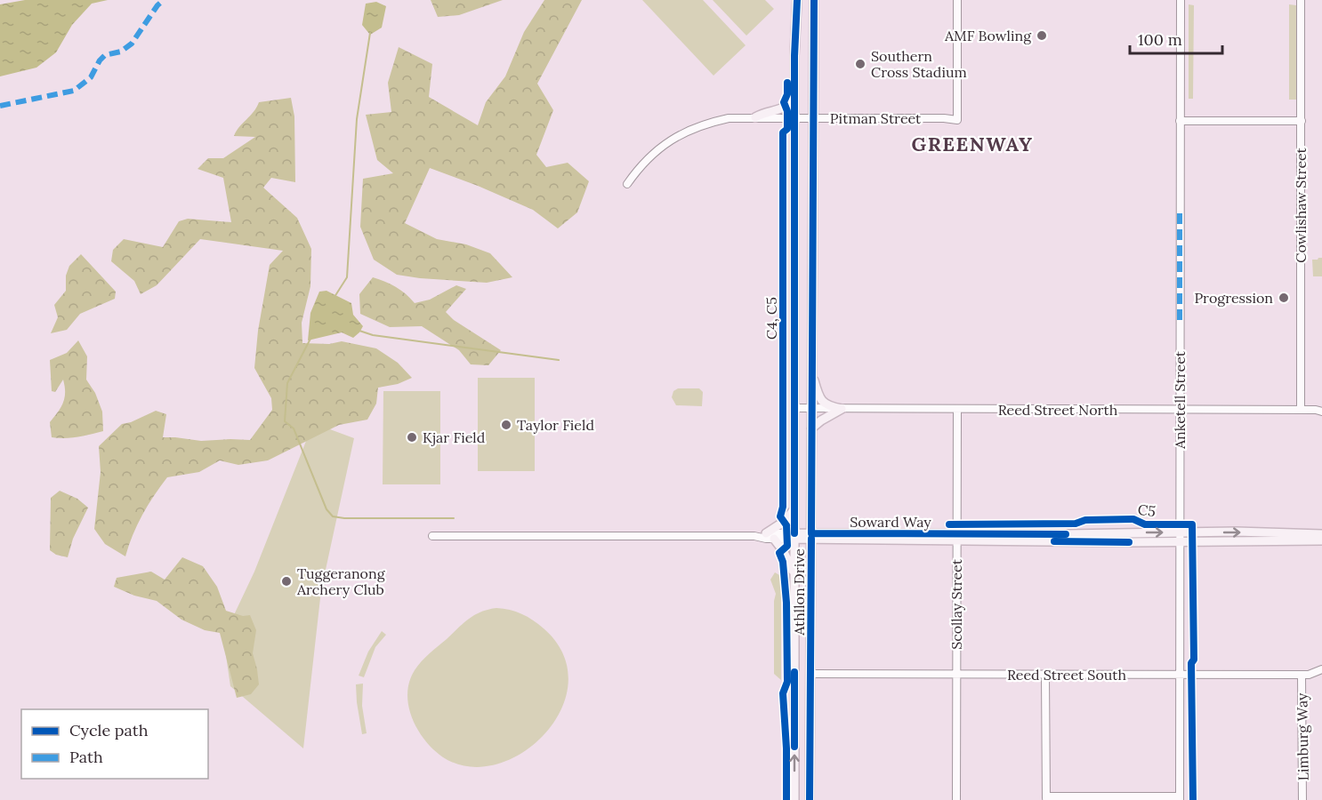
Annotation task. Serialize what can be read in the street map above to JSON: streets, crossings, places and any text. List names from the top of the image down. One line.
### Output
{"streets":{"main road":["Soward Way","Athllon Drive"],"street":["Pitman Street","Cowlishaw Street","Anketell Street","Reed Street North","Scollay Street","Reed Street South","Limburg Way"],"cycle path":["C4, C5","C5"]},"crossings":[["Pitman Street","Athllon Drive"],["Cowlishaw Street","Reed Street North"],["Anketell Street","Reed Street North"],["Anketell Street","Soward Way"],["Anketell Street","Reed Street South"],["Reed Street North","Athllon Drive"],["Reed Street North","Scollay Street"],["Soward Way","Athllon Drive"],["Soward Way","Scollay Street"],["Athllon Drive","Reed Street South"],["Scollay Street","Reed Street South"],["Reed Street South","Limburg Way"]],"districts":["GREENWAY"],"places":["AMF Bowling","Southern Cross Stadium","Progression","Taylor Field","Kjar Field","Tuggeranong Archery Club"],"legend":["Cycle path","Path"],"scale_bar":"100 m"}
